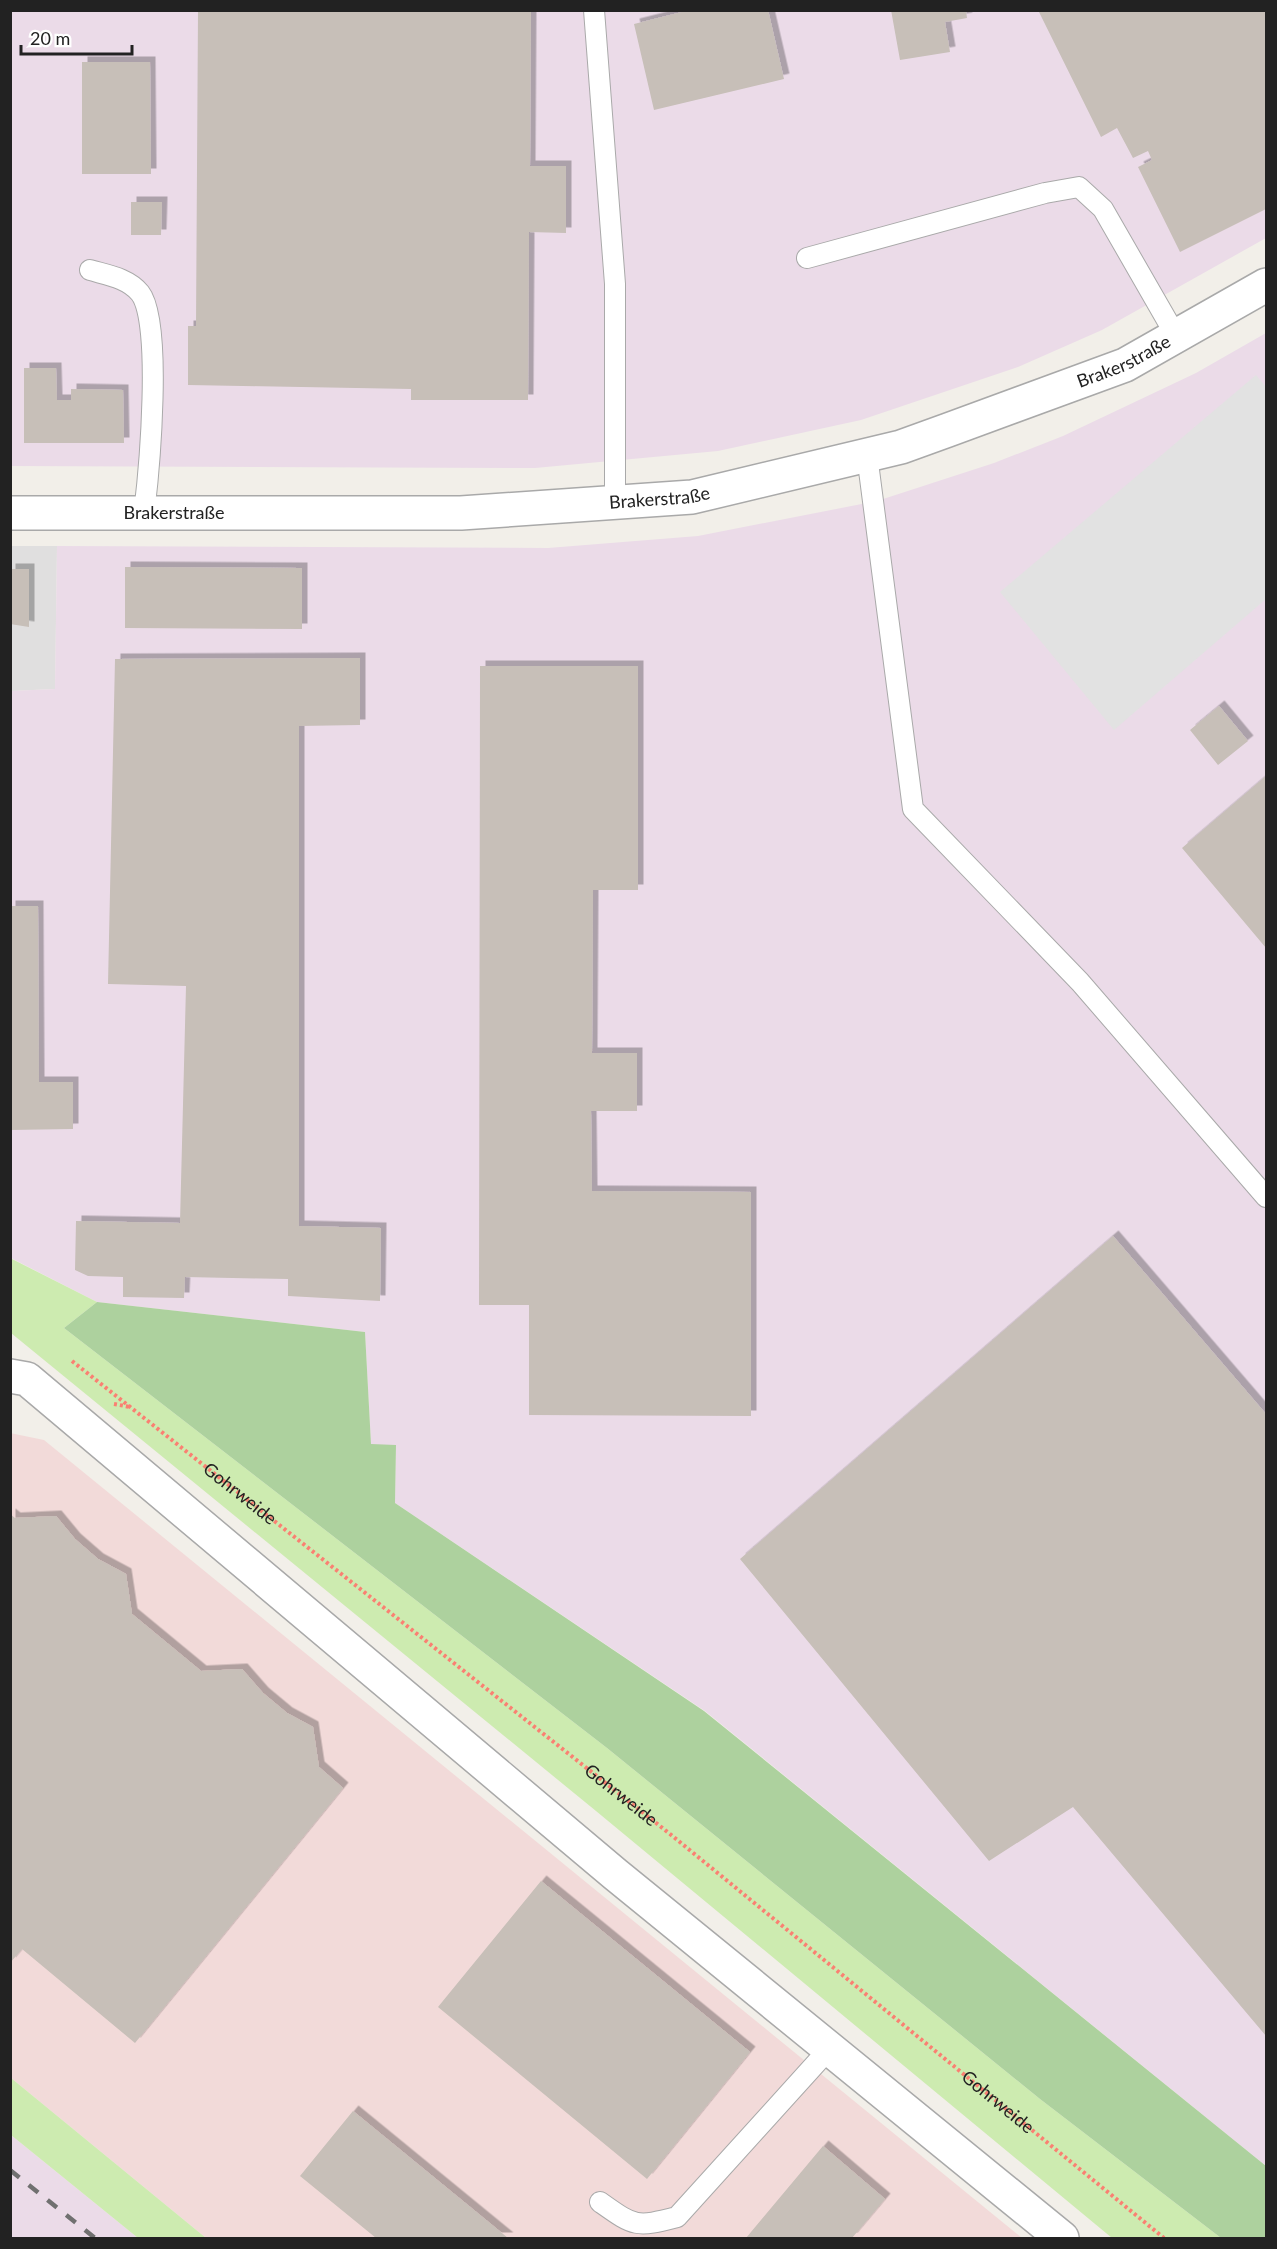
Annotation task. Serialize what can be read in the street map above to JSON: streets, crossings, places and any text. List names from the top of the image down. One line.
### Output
{"streets":{"street":["Brakerstraße"],"path":["Gohrweide"]},"scale_bar":"20 m"}
